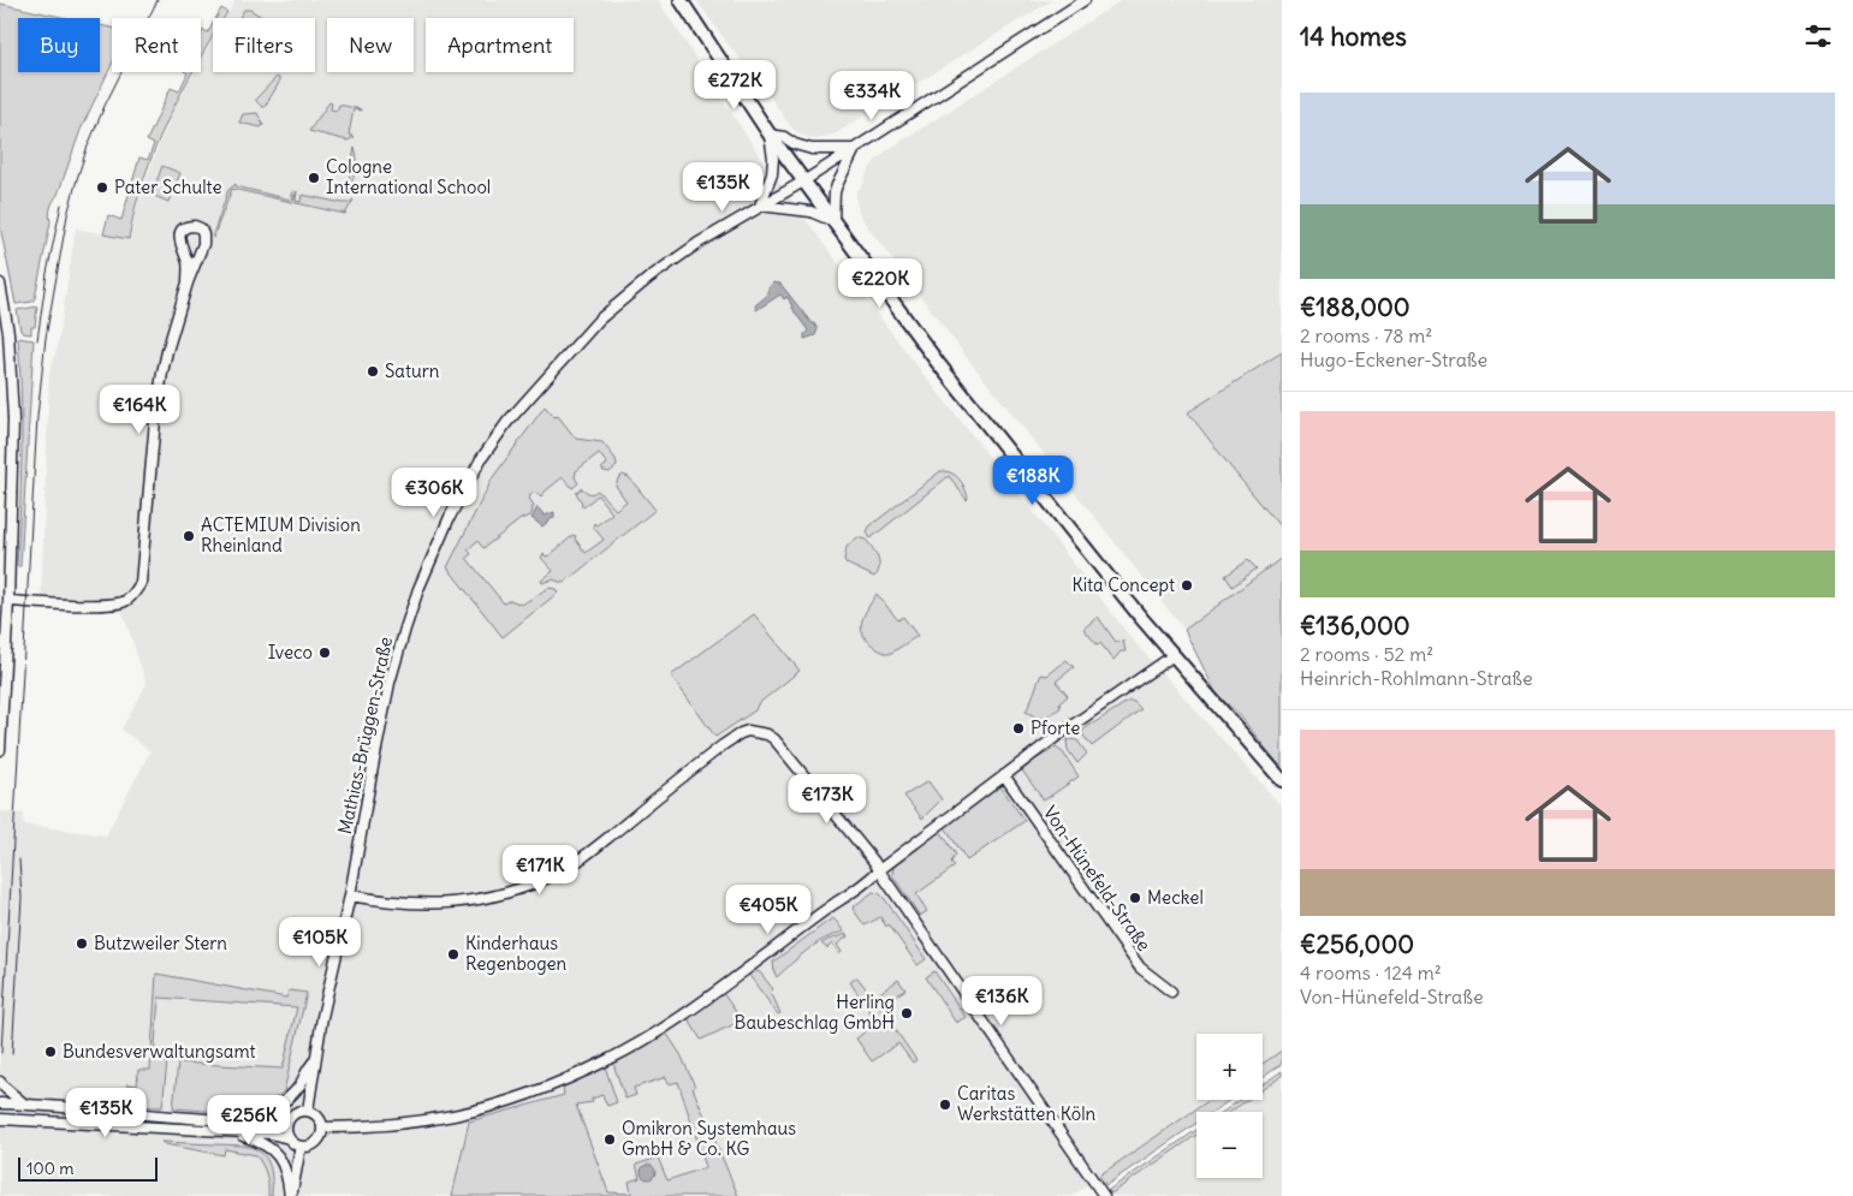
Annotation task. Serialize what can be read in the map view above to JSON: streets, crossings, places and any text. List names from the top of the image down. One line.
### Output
{"streets":{"street":["Mathias-Brüggen-Straße","Von-Hünefeld-Straße"]},"places":["Cologne International School","Pater Schulte","Saturn","ACTEMIUM Division Rheinland","Kita Concept","Iveco","Pforte","Meckel","Butzweiler Stern","Kinderhaus Regenbogen","Herling Baubeschlag GmbH","Bundesverwaltungsamt","Caritas Werkstätten Köln","Omikron Systemhaus GmbH & Co. KG"],"scale_bar":"100 m","page":{"heading":"14 homes","chip":["Buy","Rent","Filters","New","Apartment"],"price":["€272K","€334K","€135K","€220K","€164K","€188K","€306K","€173K","€171K","€405K","€105K","€136K","€135K","€256K"],"list":[{"name":"€188,000","note":"2 rooms · 78 m² · Hugo-Eckener-Straße"},{"name":"€136,000","note":"2 rooms · 52 m² · Heinrich-Rohlmann-Straße"},{"name":"€256,000","note":"4 rooms · 124 m² · Von-Hünefeld-Straße"}],"map_buttons":["+","−"],"scale":"100 m"}}
